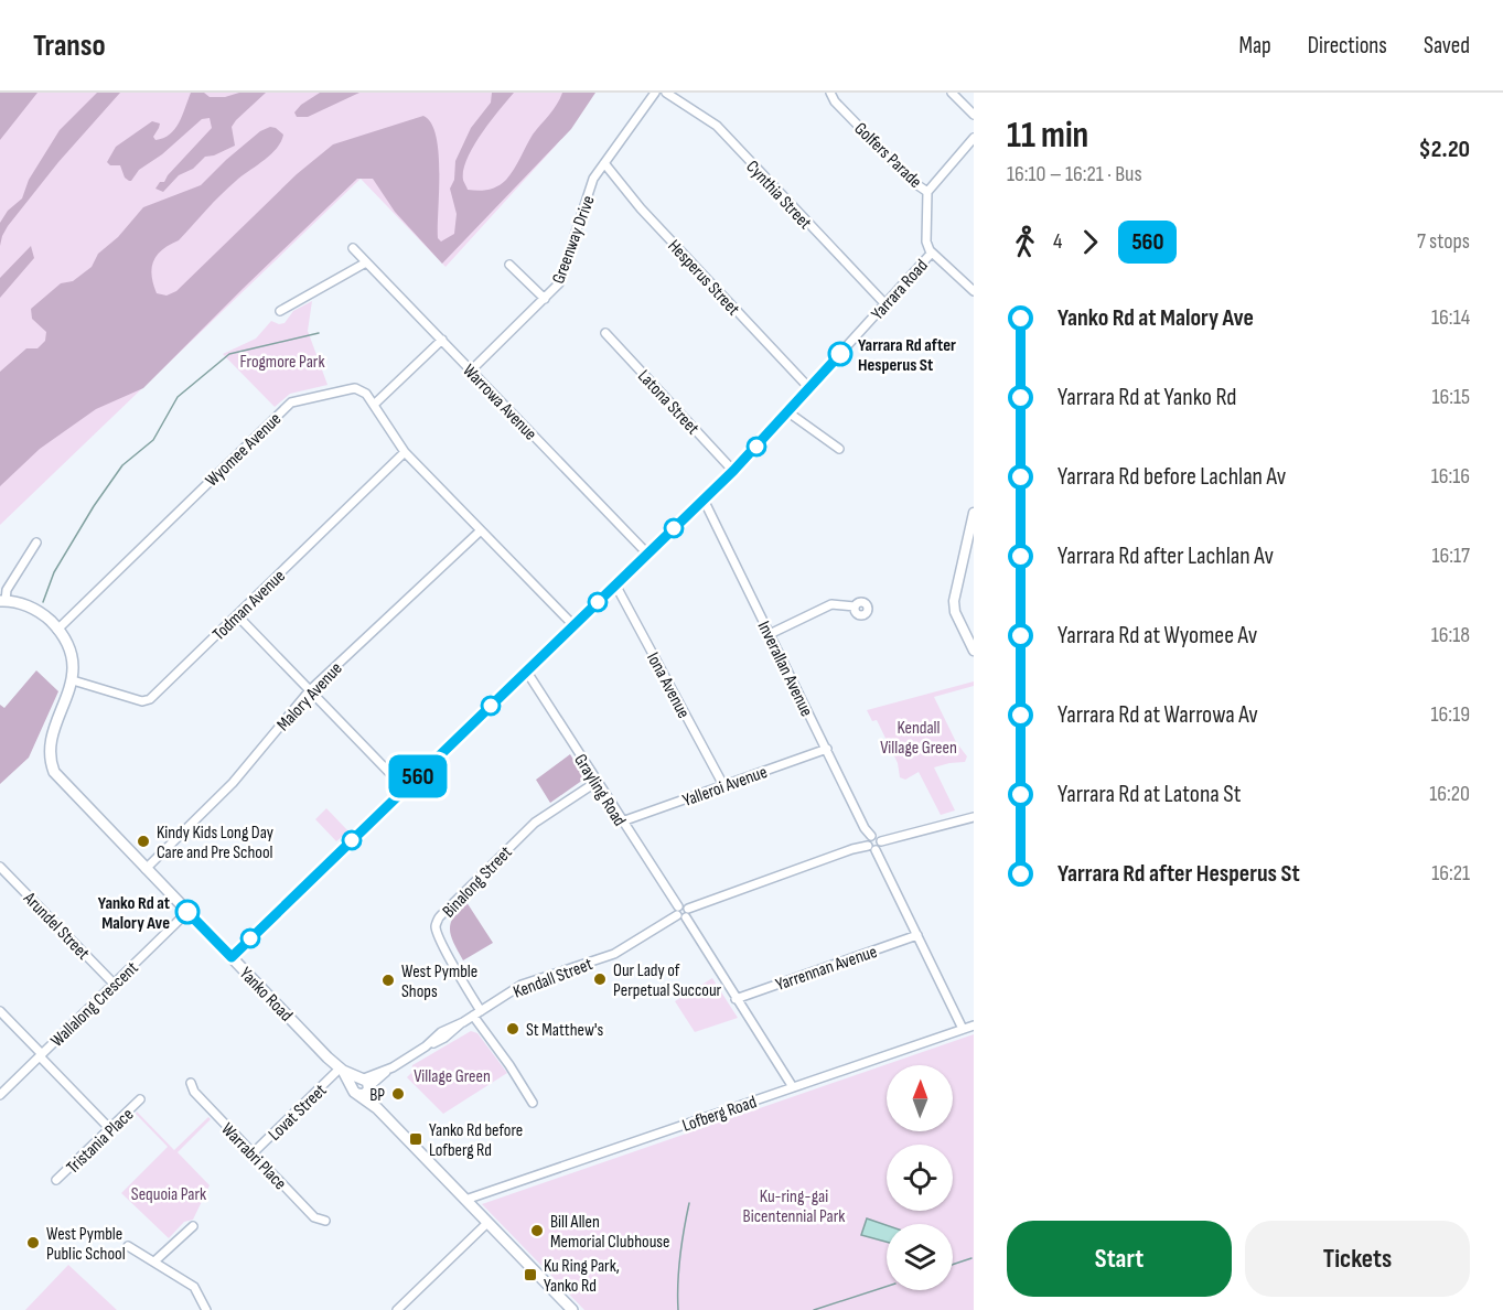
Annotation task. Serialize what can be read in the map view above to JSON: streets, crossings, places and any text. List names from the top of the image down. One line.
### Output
{"streets":{"main road":["Yanko Road"],"street":["Golfers Parade","Cynthia Street","Greenway Drive","Hesperus Street","Yarrara Road","Warrowa Avenue","Latona Street","Wyomee Avenue","Todman Avenue","Inverallan Avenue","Iona Avenue","Malory Avenue","Yalleroi Avenue","Grayling Road","Binalong Street","Arundel Street","Yarrennan Avenue","Kendall Street","Wallalong Crescent","Lovat Street","Lofberg Road","Tristania Place","Warrabri Place"]},"crossings":[["Golfers Parade","Yarrara Road"],["Cynthia Street","Yarrara Road"],["Greenway Drive","Hesperus Street"],["Greenway Drive","Warrowa Avenue"],["Hesperus Street","Yarrara Road"],["Yarrara Road","Warrowa Avenue"],["Yarrara Road","Latona Street"],["Yarrara Road","Wyomee Avenue"],["Yarrara Road","Inverallan Avenue"],["Yarrara Road","Iona Avenue"],["Yarrara Road","Grayling Road"],["Yarrara Road","Yanko Road"],["Wyomee Avenue","Todman Avenue"],["Wyomee Avenue","Malory Avenue"],["Todman Avenue","Yanko Road"],["Inverallan Avenue","Yalleroi Avenue"],["Iona Avenue","Yalleroi Avenue"],["Malory Avenue","Yanko Road"],["Yalleroi Avenue","Grayling Road"],["Grayling Road","Binalong Street"],["Grayling Road","Kendall Street"],["Binalong Street","Kendall Street"],["Arundel Street","Wallalong Crescent"],["Kendall Street","Yanko Road"],["Yanko Road","Wallalong Crescent"],["Yanko Road","Lovat Street"],["Yanko Road","Lofberg Road"],["Lovat Street","Warrabri Place"]],"parks":["Frogmore Park","Kendall Village Green","Village Green","Sequoia Park","Ku-ring-gai Bicentennial Park"],"places":{"other":["Yarrara Rd after Hesperus St","Kindy Kids Long Day Care and Pre School","Yanko Rd at Malory Ave","Our Lady of Perpetual Succour","West Pymble Shops","St Matthew's","BP","Bill Allen Memorial Clubhouse","West Pymble Public School"],"transit":["Yanko Rd before Lofberg Rd","Ku Ring Park, Yanko Rd"]},"lines":["bus line 560"],"north":"top","page":{"header":"Transo","nav":["Map","Directions","Saved"],"on_map":"560","heading":["11 min","16:10 – 16:21 · Bus","$2.20"],"legs":["4","560","7 stops"],"list":[{"name":"Yanko Rd at Malory Ave","value":"16:14"},{"name":"Yarrara Rd at Yanko Rd","value":"16:15"},{"name":"Yarrara Rd before Lachlan Av","value":"16:16"},{"name":"Yarrara Rd after Lachlan Av","value":"16:17"},{"name":"Yarrara Rd at Wyomee Av","value":"16:18"},{"name":"Yarrara Rd at Warrowa Av","value":"16:19"},{"name":"Yarrara Rd at Latona St","value":"16:20"},{"name":"Yarrara Rd after Hesperus St","value":"16:21"}],"buttons":["Start","Tickets"]}}
